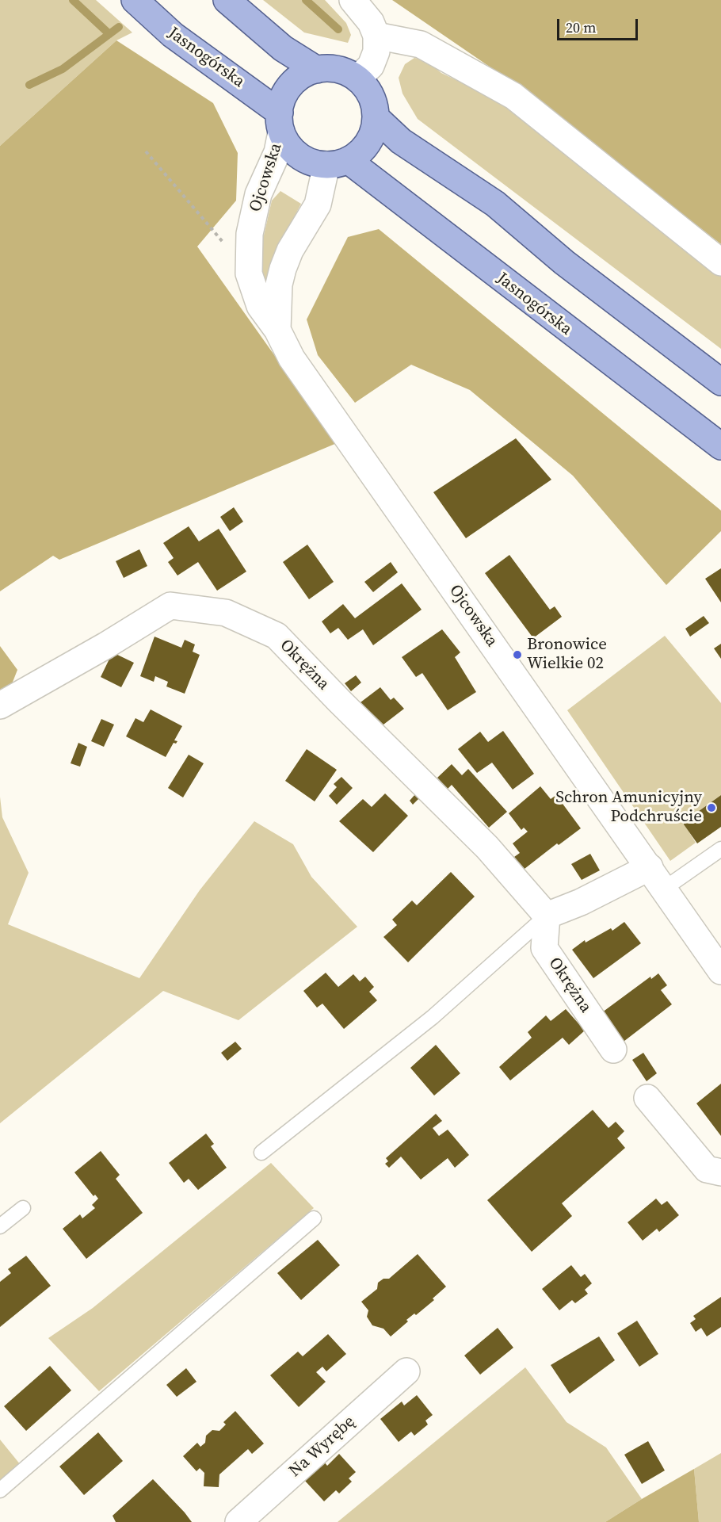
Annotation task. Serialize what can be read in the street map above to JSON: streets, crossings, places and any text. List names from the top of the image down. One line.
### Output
{"streets":{"main road":["Jasnogórska"],"street":["Ojcowska","Okrężna","Na Wyrębę"]},"crossings":[["Jasnogórska","Ojcowska"]],"places":["Bronowice Wielkie 02","Schron Amunicyjny Podchruście"],"scale_bar":"20 m"}
